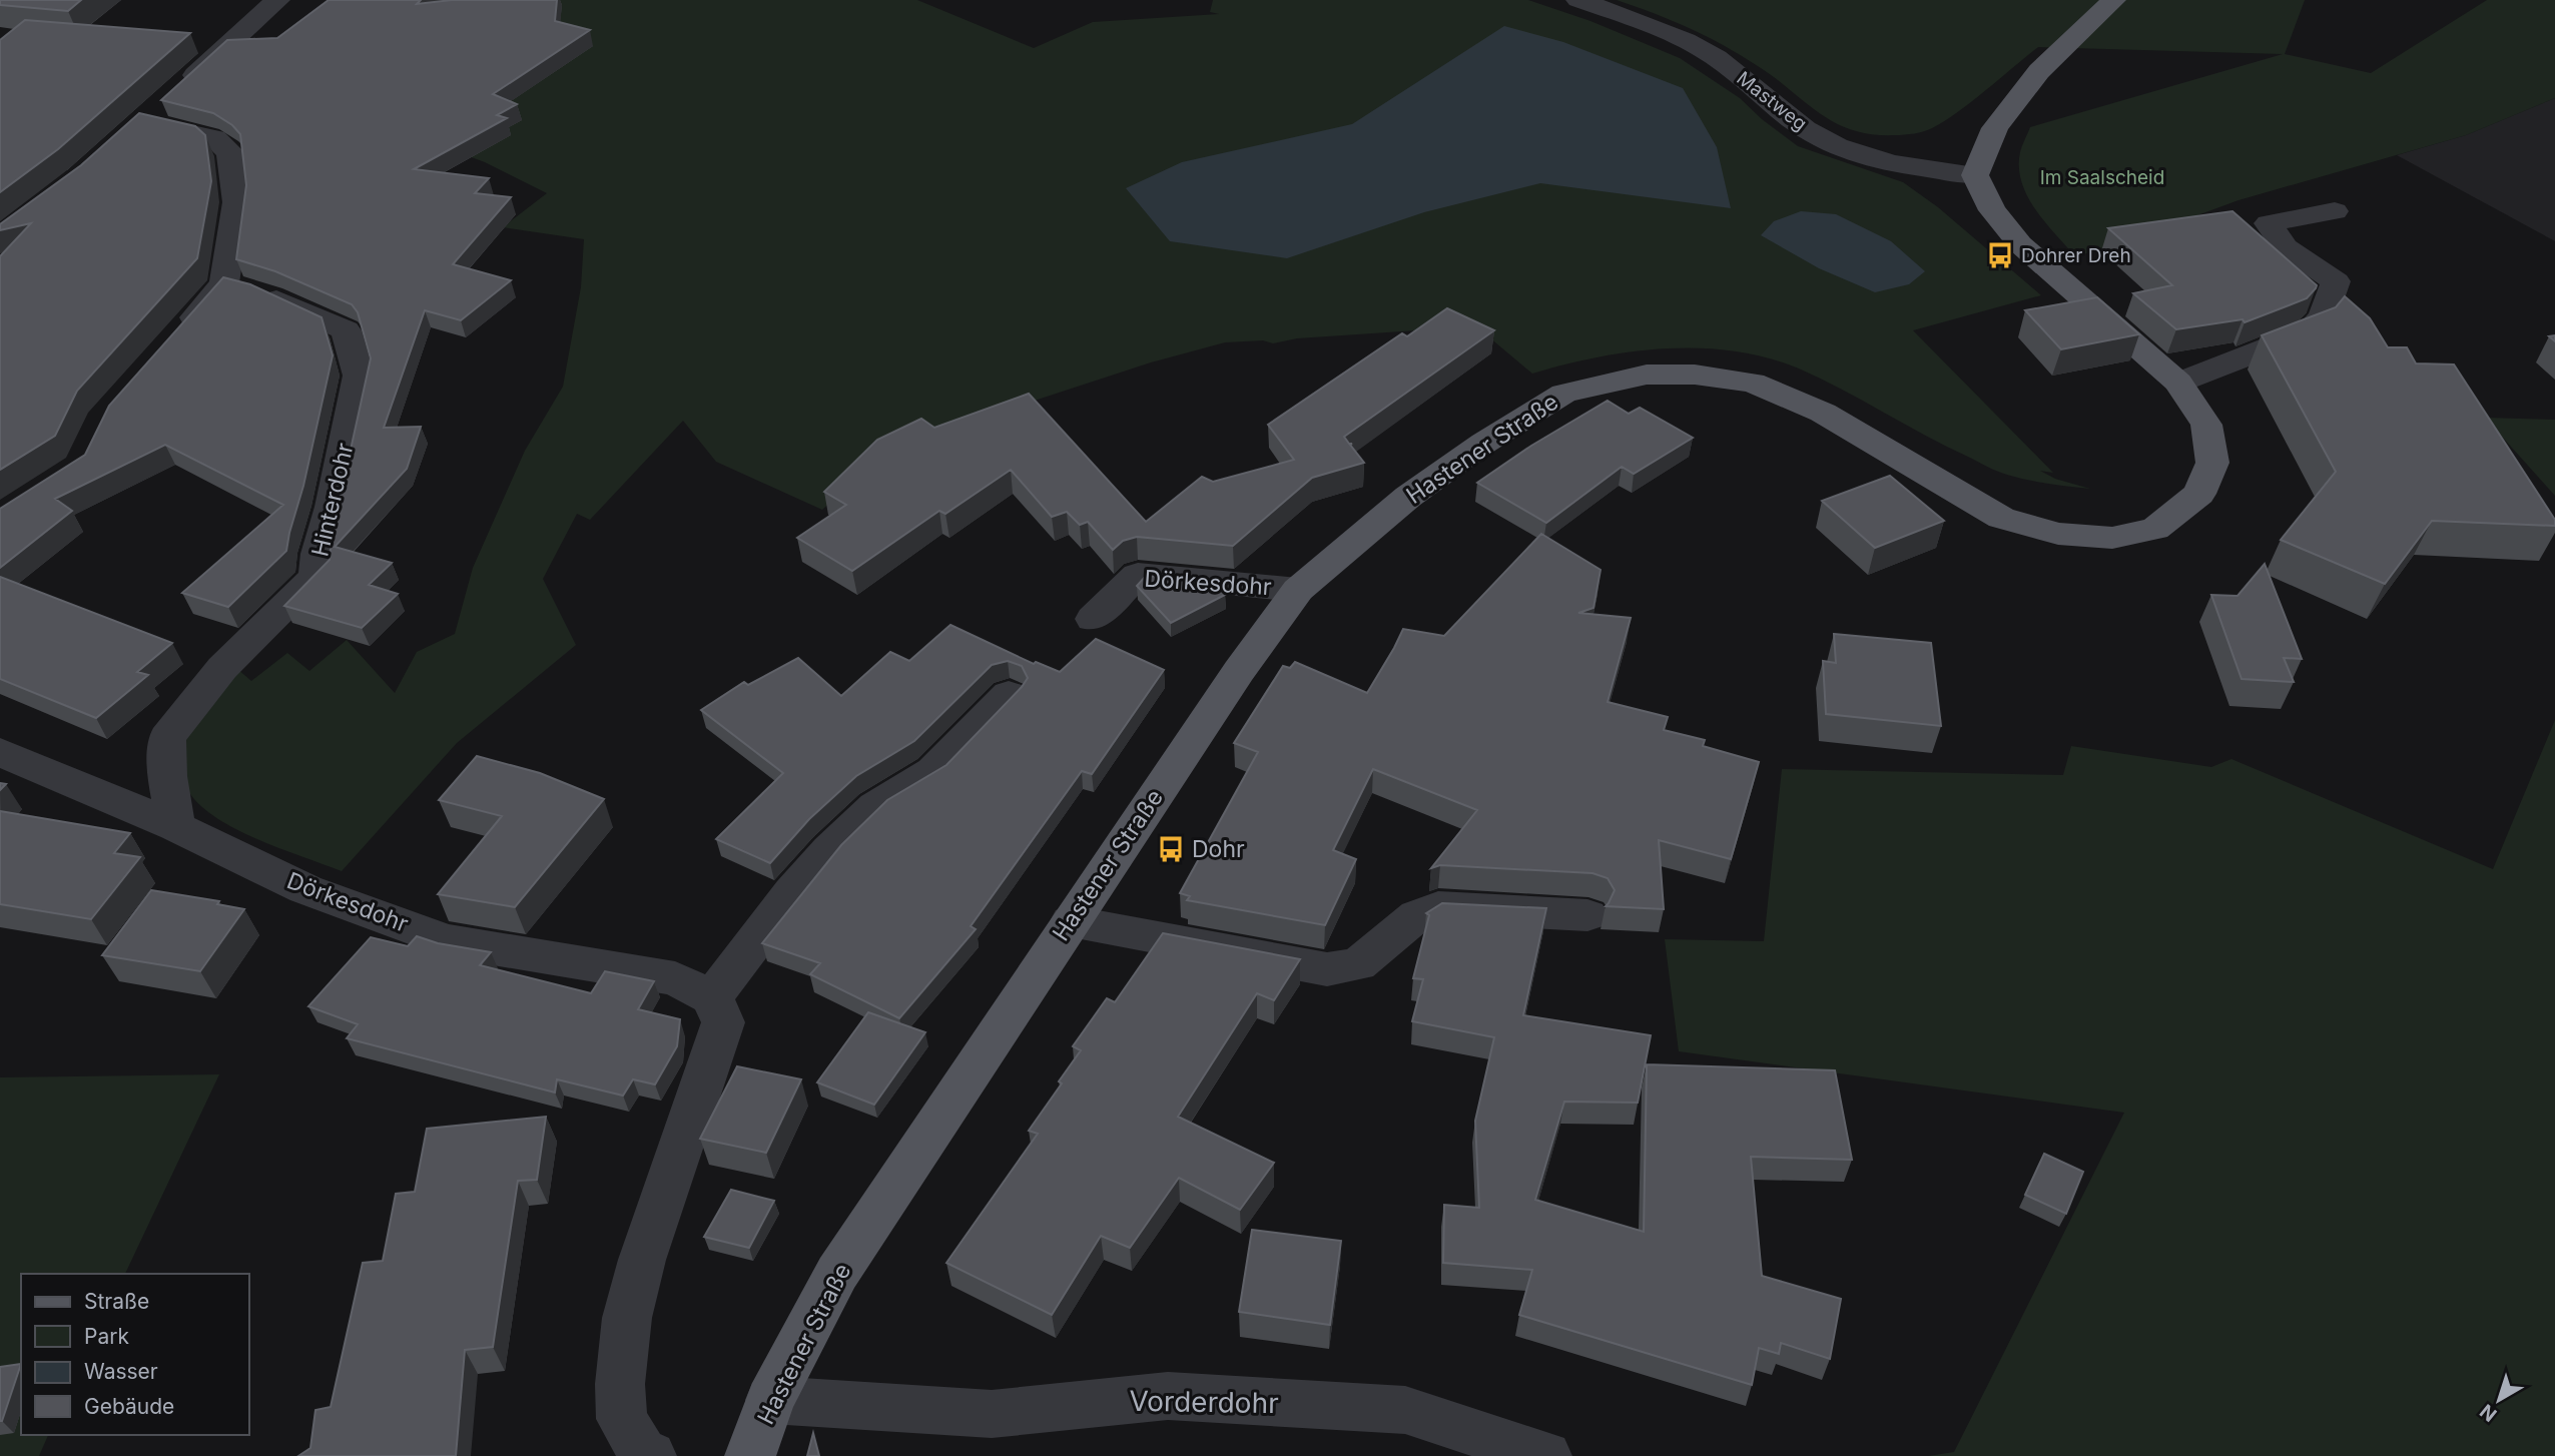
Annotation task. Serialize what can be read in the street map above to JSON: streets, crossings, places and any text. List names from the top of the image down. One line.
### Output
{"streets":{"main road":["Hastener Straße"],"street":["Mastweg","Hinterdohr","Dörkesdohr","Vorderdohr"]},"crossings":[["Mastweg","Hastener Straße"],["Hastener Straße","Dörkesdohr"],["Hastener Straße","Vorderdohr"],["Hinterdohr","Dörkesdohr"]],"parks":["Im Saalscheid"],"places":{"bus stop":["Dohrer Dreh","Dohr"]},"legend":["Straße","Park","Wasser","Gebäude"],"north":"bottom left"}
